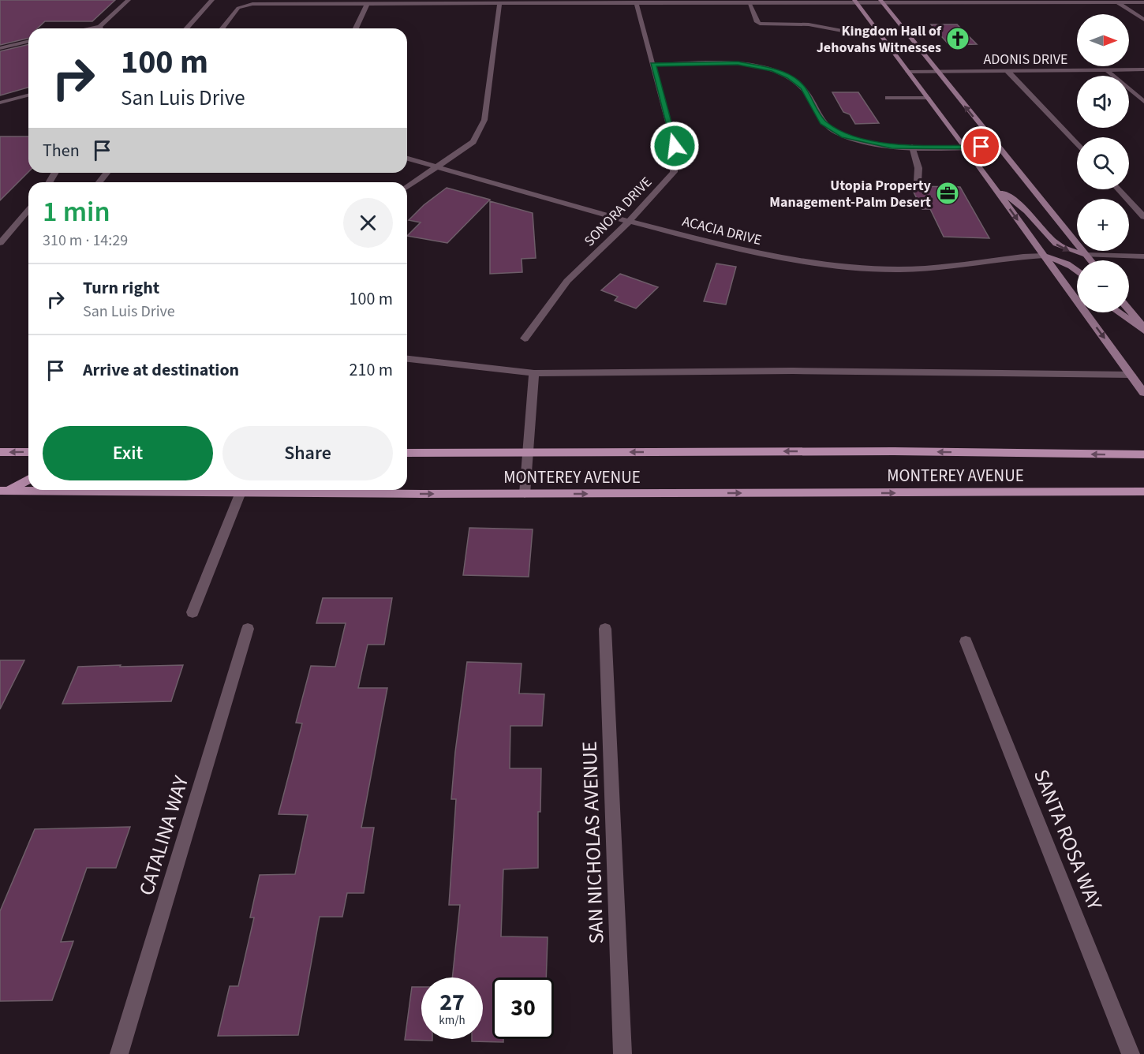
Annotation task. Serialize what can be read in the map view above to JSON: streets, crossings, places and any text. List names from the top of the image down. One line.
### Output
{"streets":{"main road":["MONTEREY AVENUE"],"street":["ADONIS DRIVE","SONORA DRIVE","ACACIA DRIVE","CATALINA WAY","SANTA ROSA WAY","SAN NICHOLAS AVENUE"]},"crossings":[["SONORA DRIVE","ACACIA DRIVE"]],"places":{"church":["Kingdom Hall of Jehovahs Witnesses"],"office":["Utopia Property Management-Palm Desert"]},"north":"right","page":{"map_buttons":["+","−"],"turn":["100 m","San Luis Drive"],"then":"Then","heading":["1 min","310 m · 14:29"],"list":[{"name":"Turn right","note":"San Luis Drive","value":"100 m"},{"name":"Arrive at destination","value":"210 m"}],"buttons":["Exit","Share"],"speed":"27 km/h","limit":"30"}}
